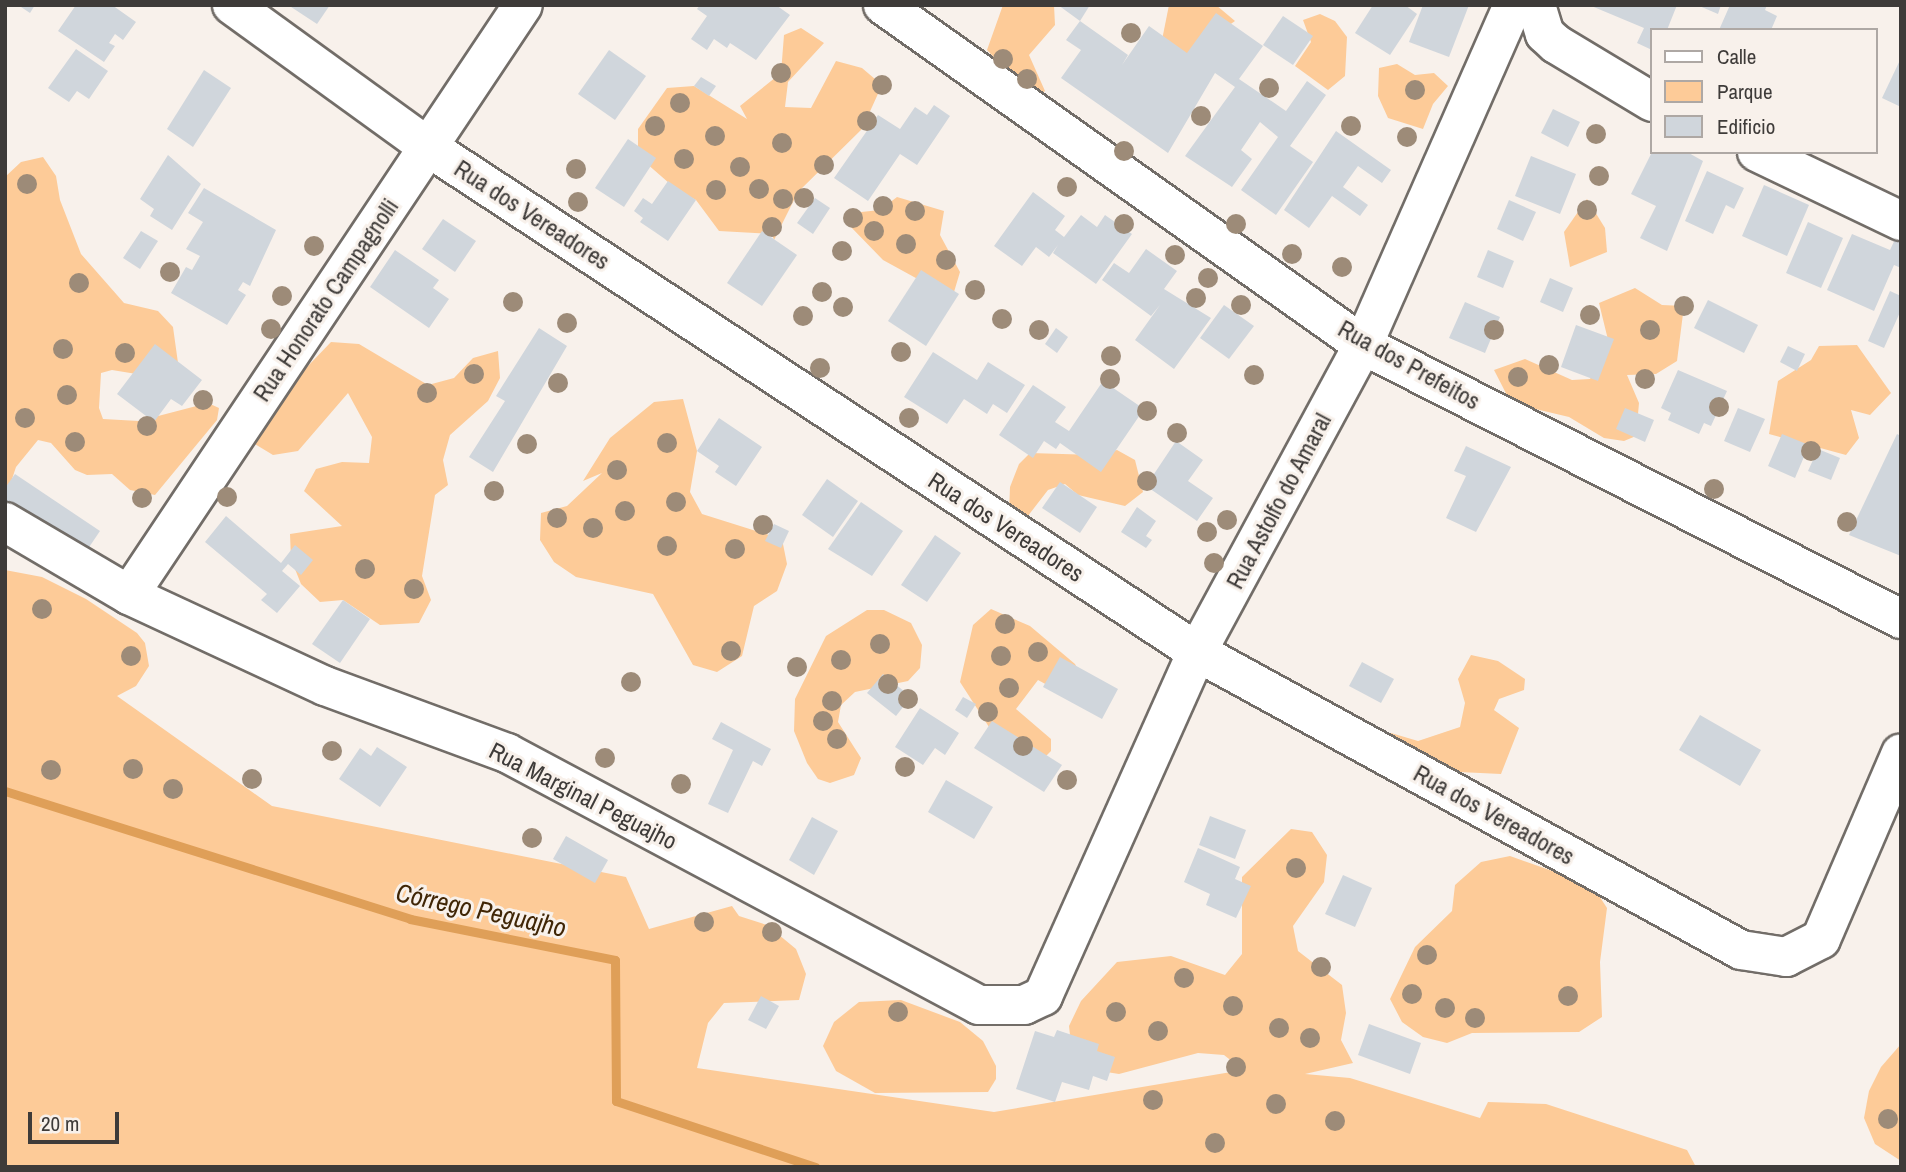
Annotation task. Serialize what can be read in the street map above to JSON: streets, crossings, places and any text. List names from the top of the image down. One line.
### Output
{"streets":{"street":["Rua dos Vereadores","Rua Honorato Campagnolli","Rua dos Prefeitos","Rua Astolfo do Amaral","Rua Marginal Peguajho"]},"crossings":[["Rua dos Vereadores","Rua Honorato Campagnolli"],["Rua dos Vereadores","Rua Astolfo do Amaral"],["Rua Honorato Campagnolli","Rua Marginal Peguajho"],["Rua dos Prefeitos","Rua Astolfo do Amaral"],["Rua Astolfo do Amaral","Rua Marginal Peguajho"]],"water":["Córrego Peguajho"],"legend":["Calle","Parque","Edificio"],"scale_bar":"20 m"}
